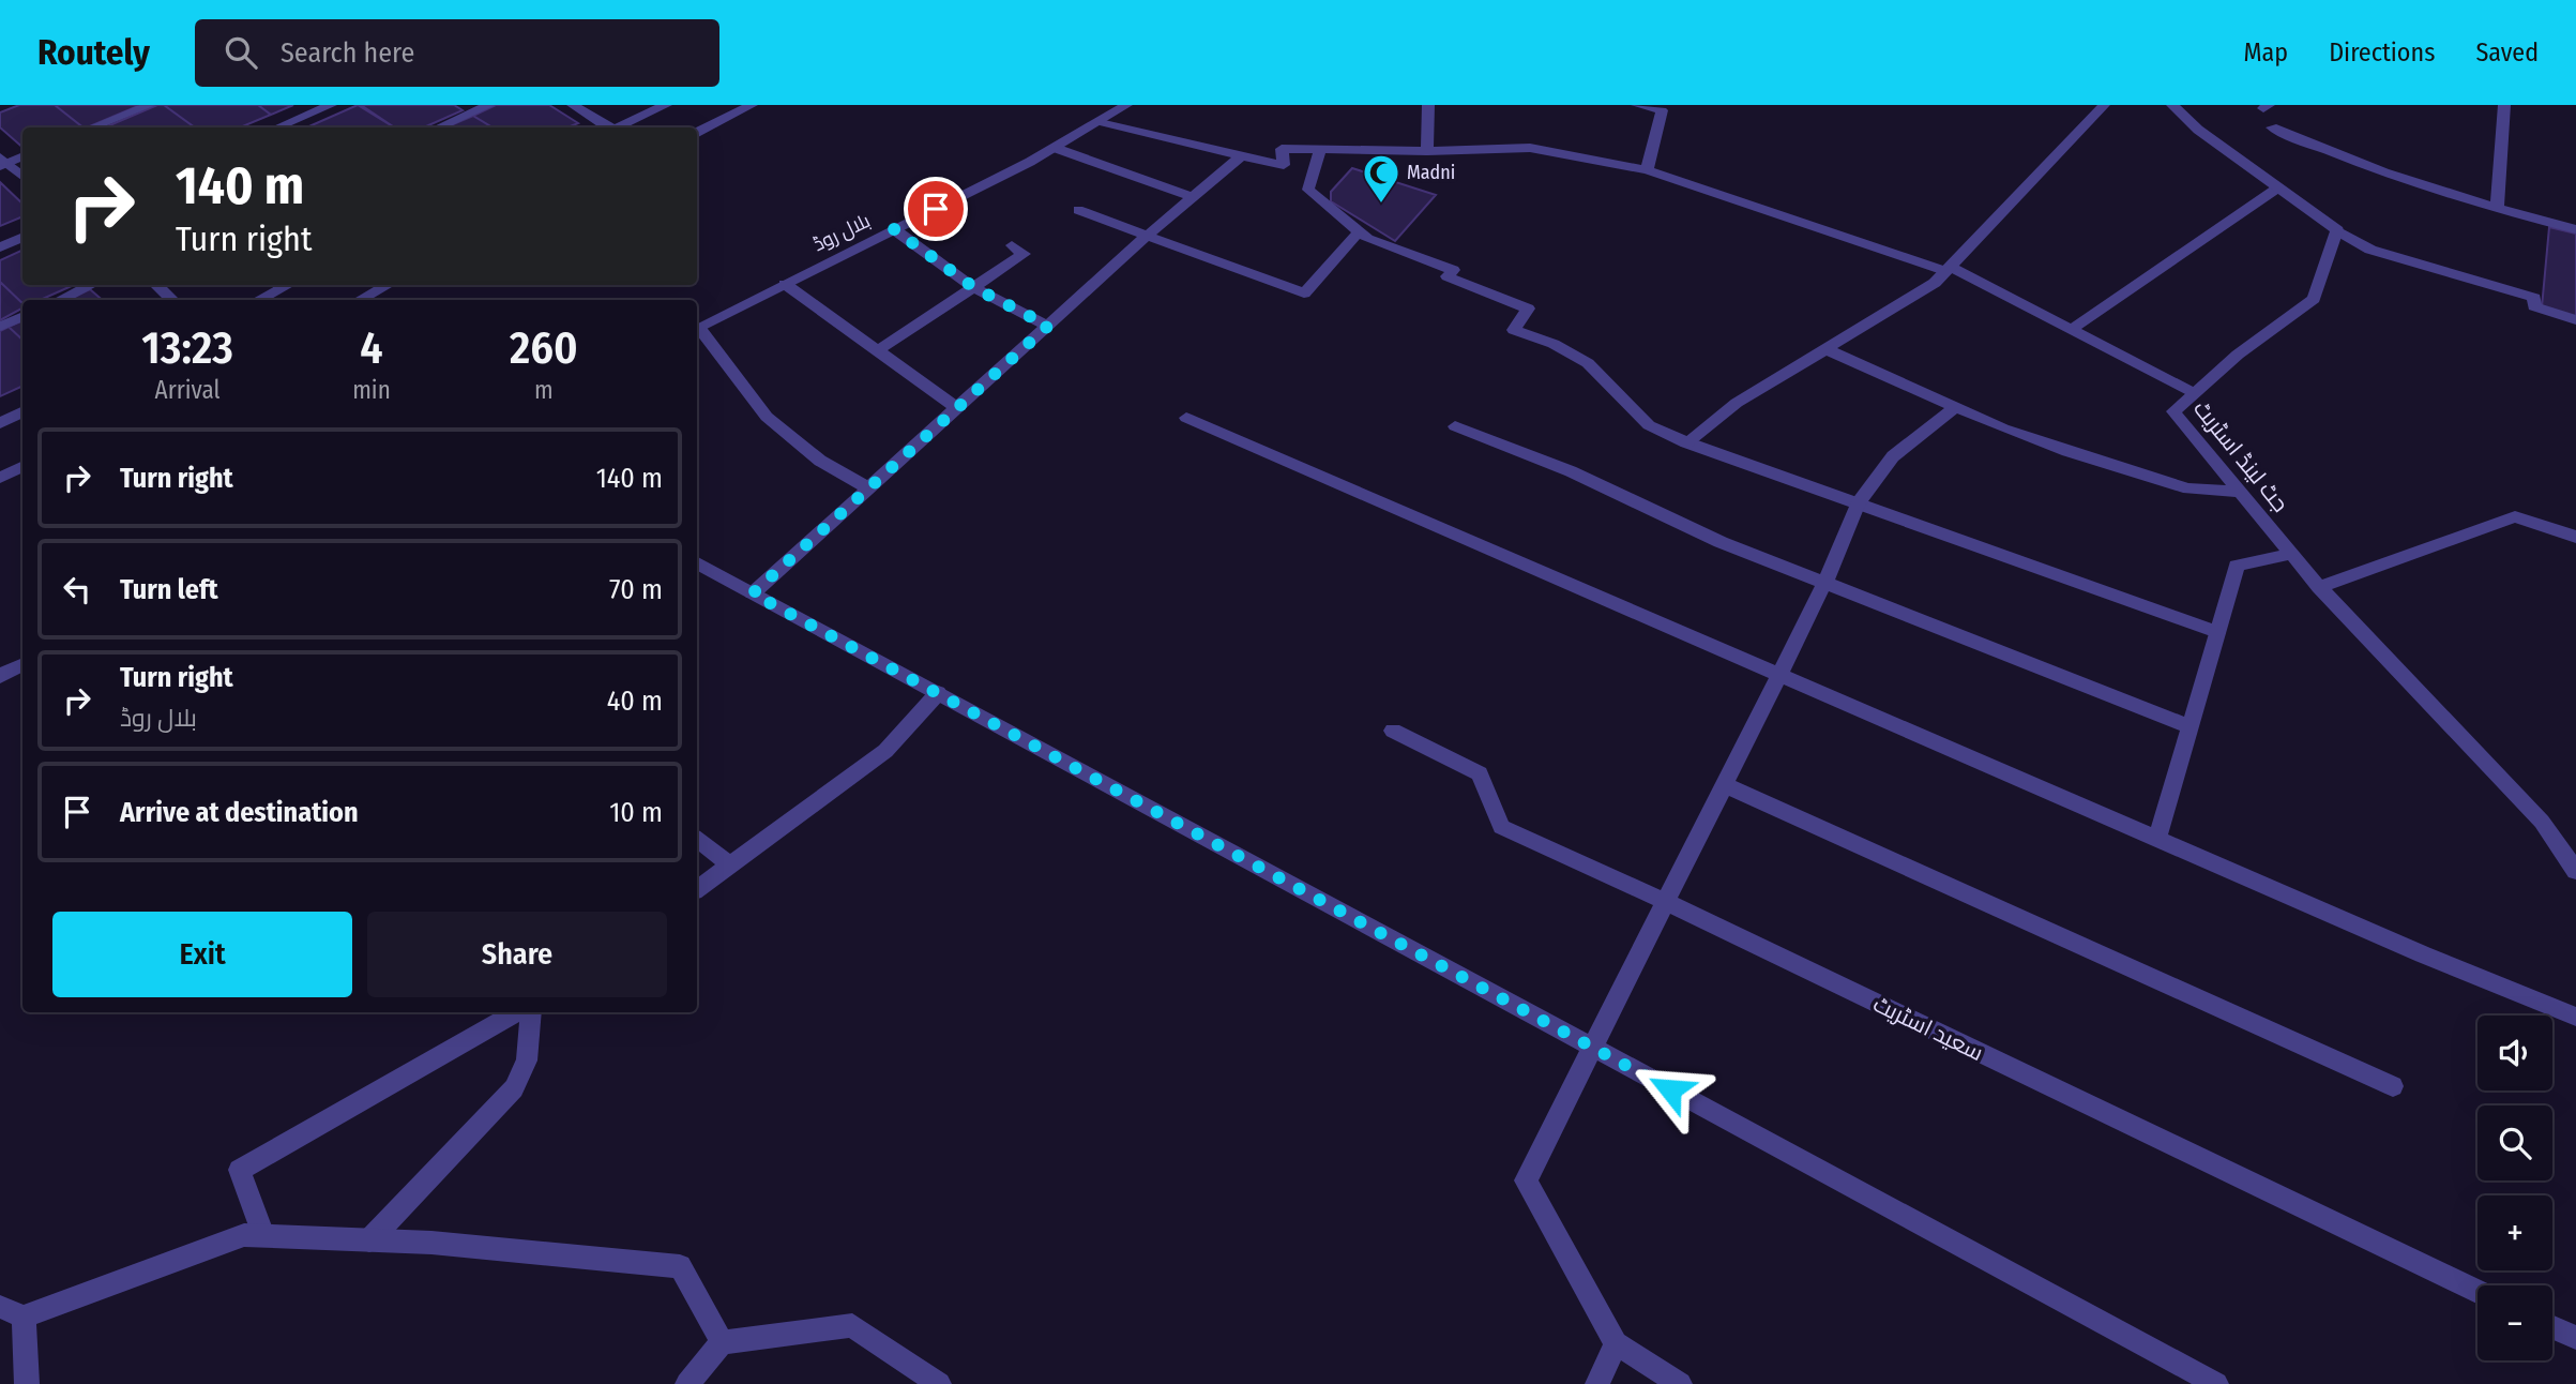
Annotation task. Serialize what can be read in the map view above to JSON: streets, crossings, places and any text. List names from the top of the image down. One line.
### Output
{"streets":{"street":["بلال روڈ","جٹ لینڈ اسٹریٹ","سعید اسٹریٹ"]},"places":{"mosque":["Madni"]},"page":{"header":"Routely","search":"Search here","nav":["Map","Directions","Saved"],"turn":["140 m","Turn right"],"eta":["13:23","Arrival","4","min","260","m"],"list":[{"name":"Turn right","value":"140 m"},{"name":"Turn left","value":"70 m"},{"name":"Turn right","note":"بلال روڈ","value":"40 m"},{"name":"Arrive at destination","value":"10 m"}],"buttons":["Exit","Share"],"map_buttons":["+","−"]}}
